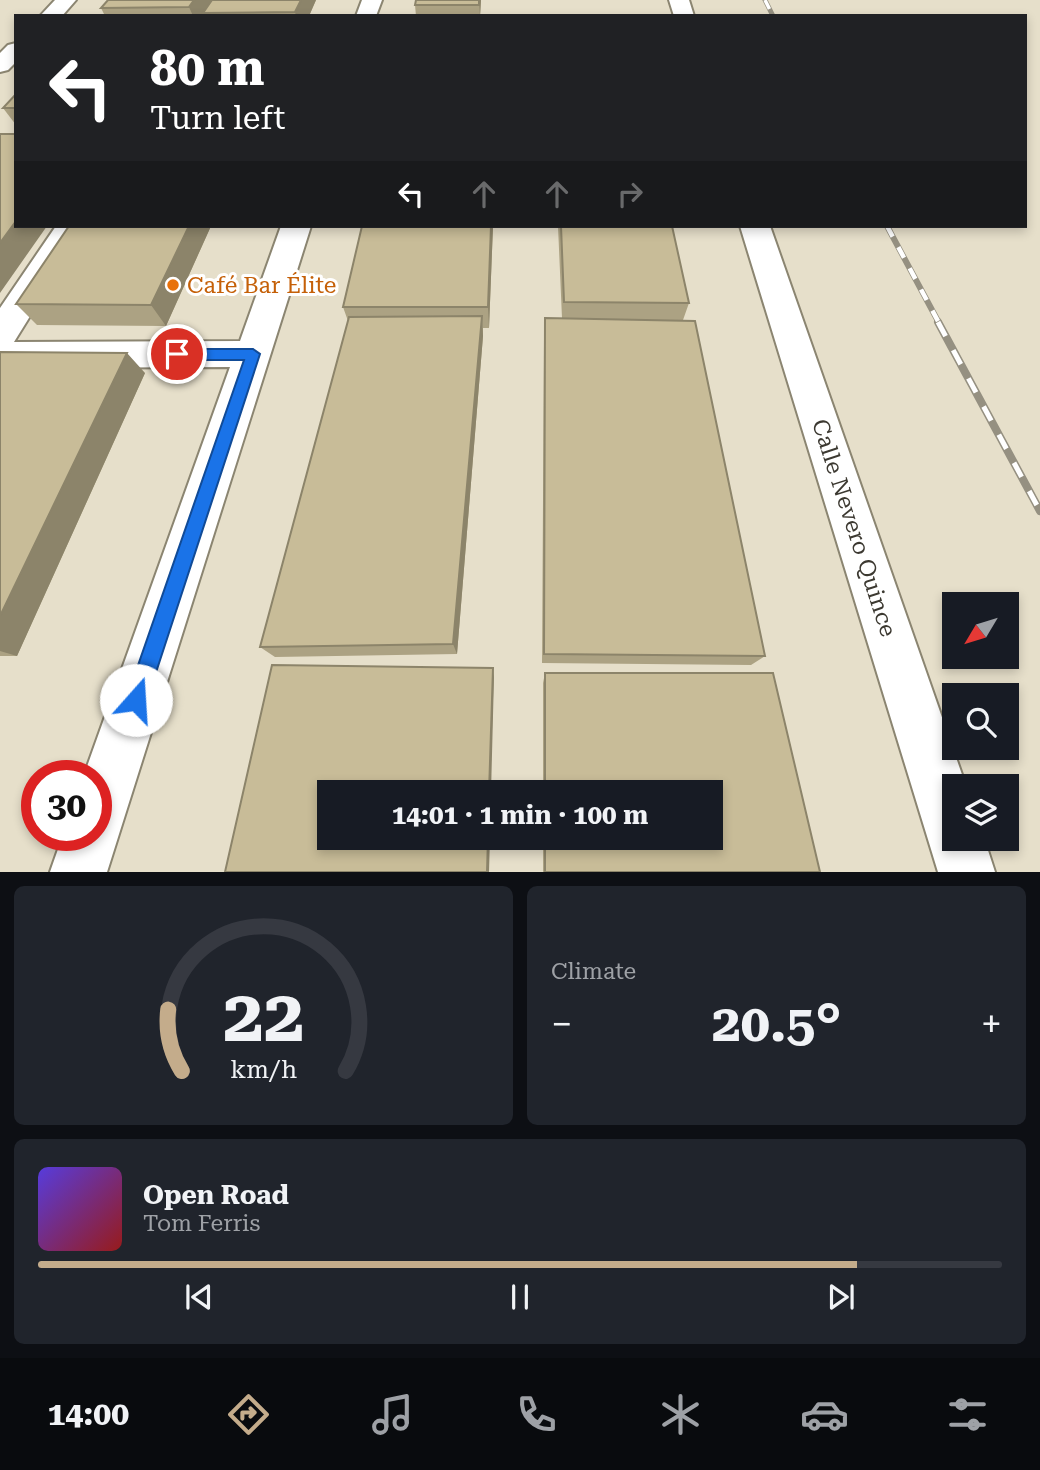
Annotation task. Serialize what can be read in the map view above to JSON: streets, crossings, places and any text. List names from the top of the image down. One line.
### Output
{"streets":{"street":["Calle Nevero Quince"]},"places":["Café Bar Élite"],"north":"bottom left","page":{"turn":["80 m","Turn left"],"limit":"30","trip":"14:01 · 1 min · 100 m","tile":"Climate","heat":["−","20.5°","+"],"song":["Open Road","Tom Ferris"],"tabs":"14:00","gauge":["22","km/h"]}}
